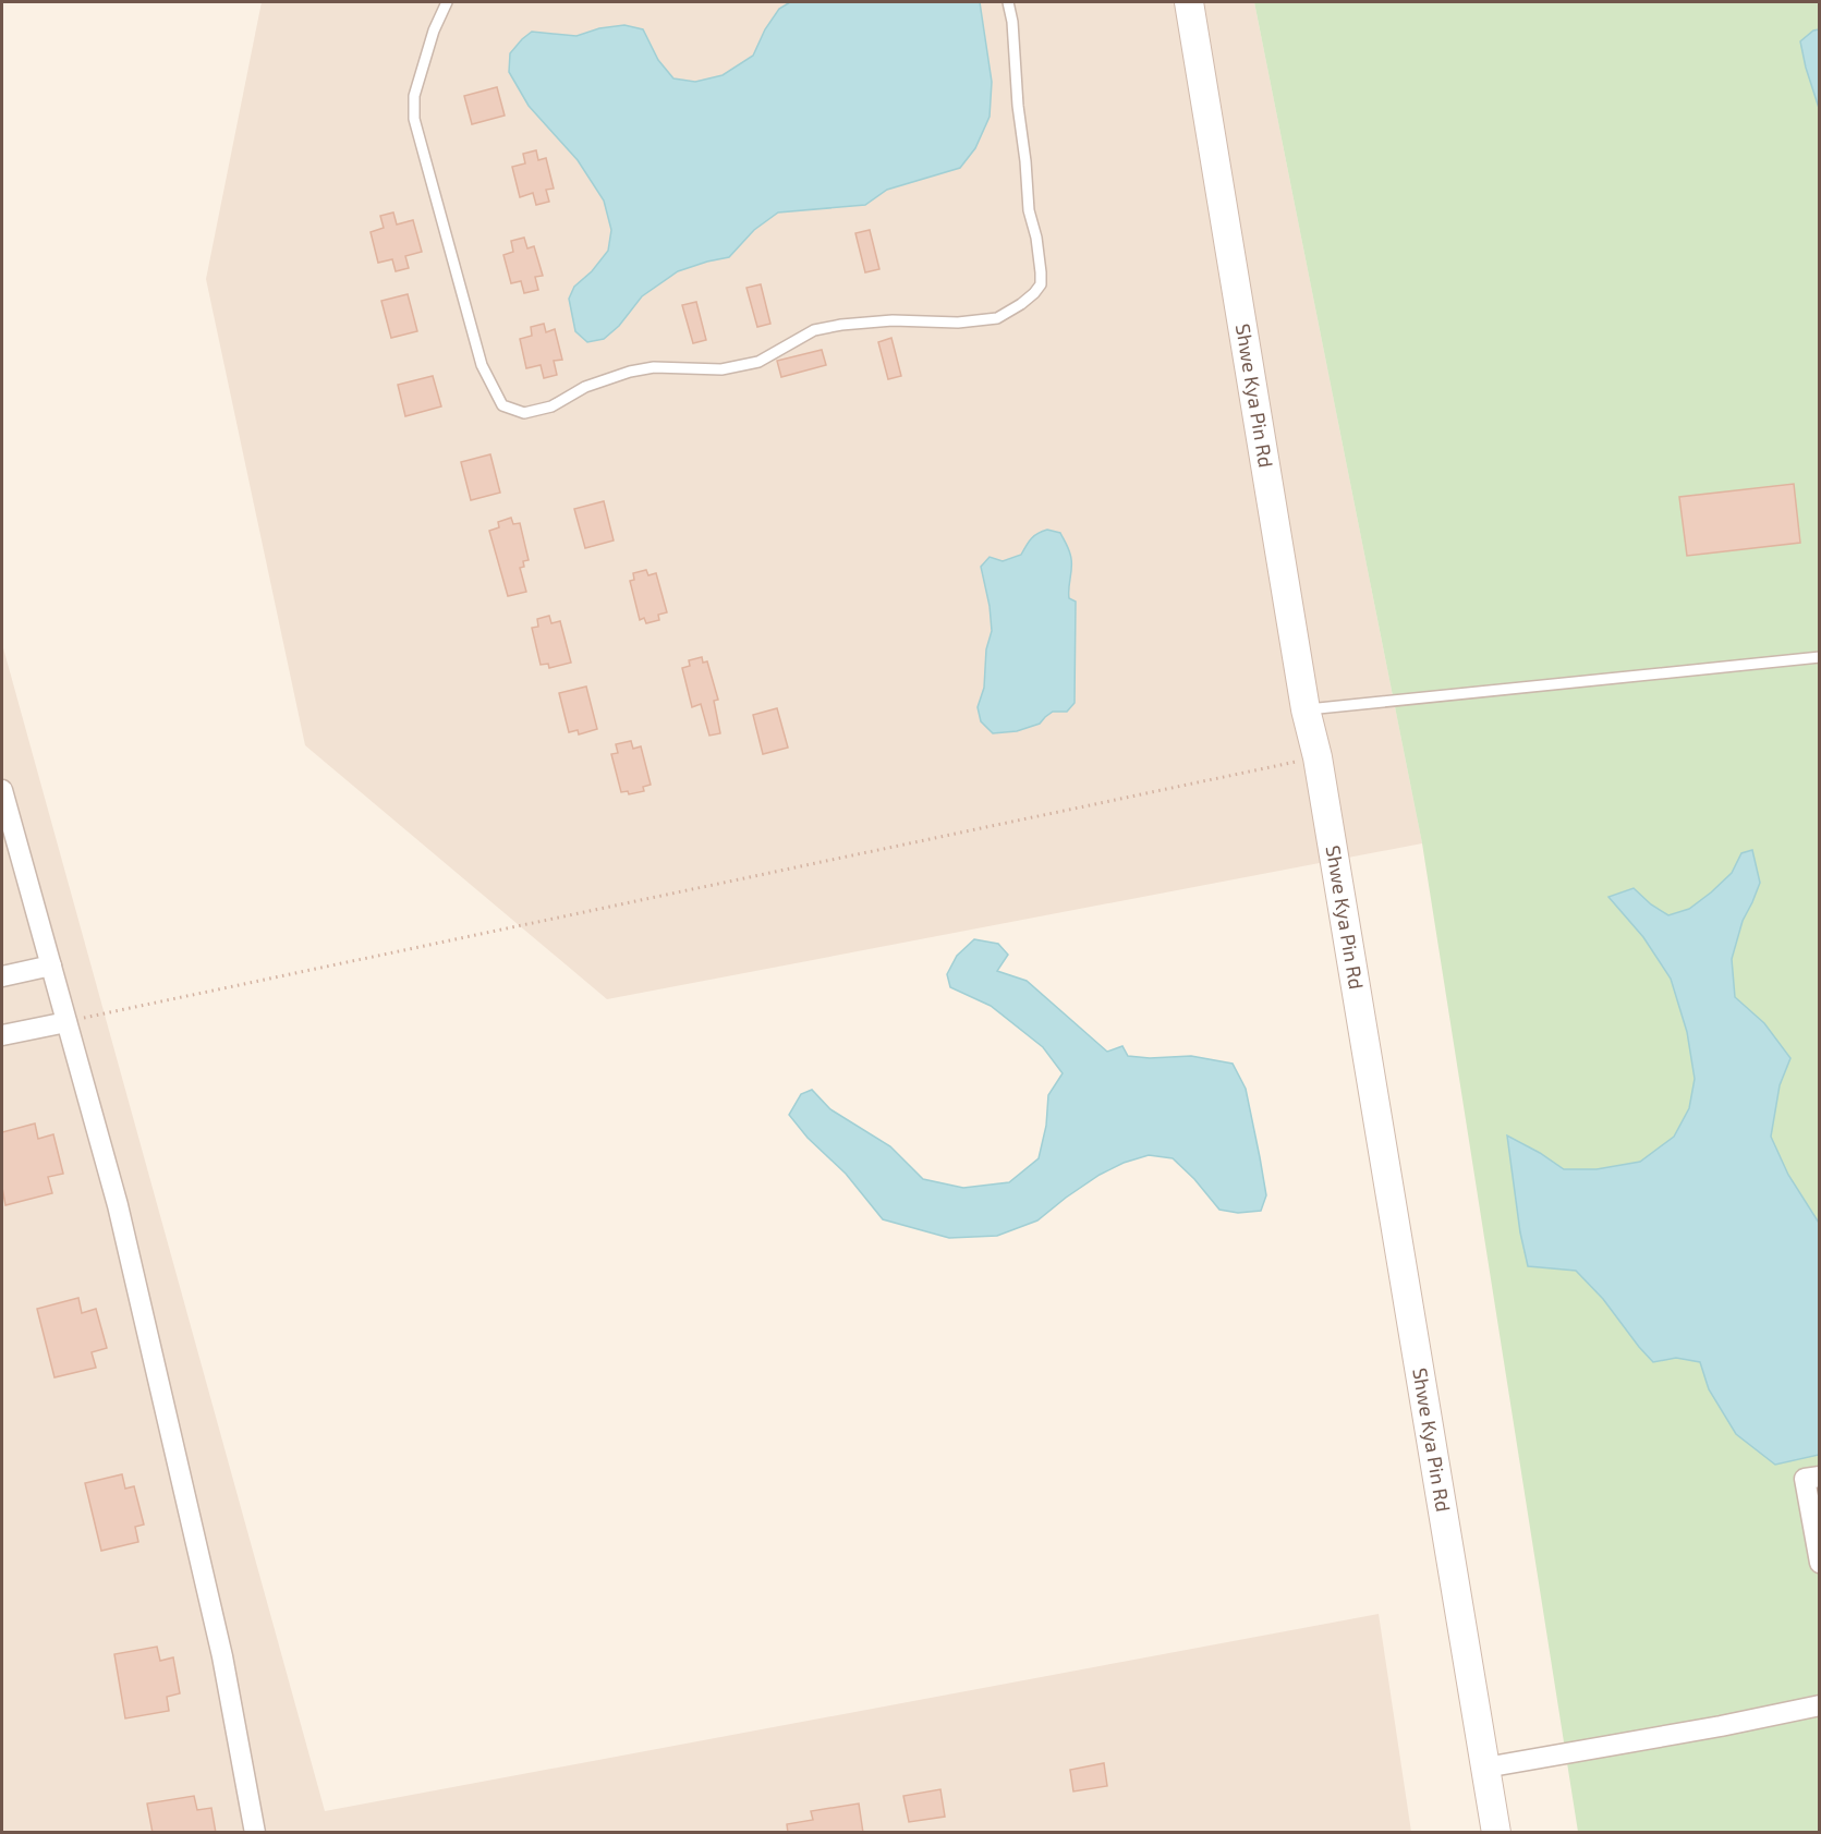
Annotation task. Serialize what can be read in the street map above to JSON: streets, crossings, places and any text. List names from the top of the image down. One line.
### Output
{"streets":{"street":["Shwe Kya Pin Rd"]}}
